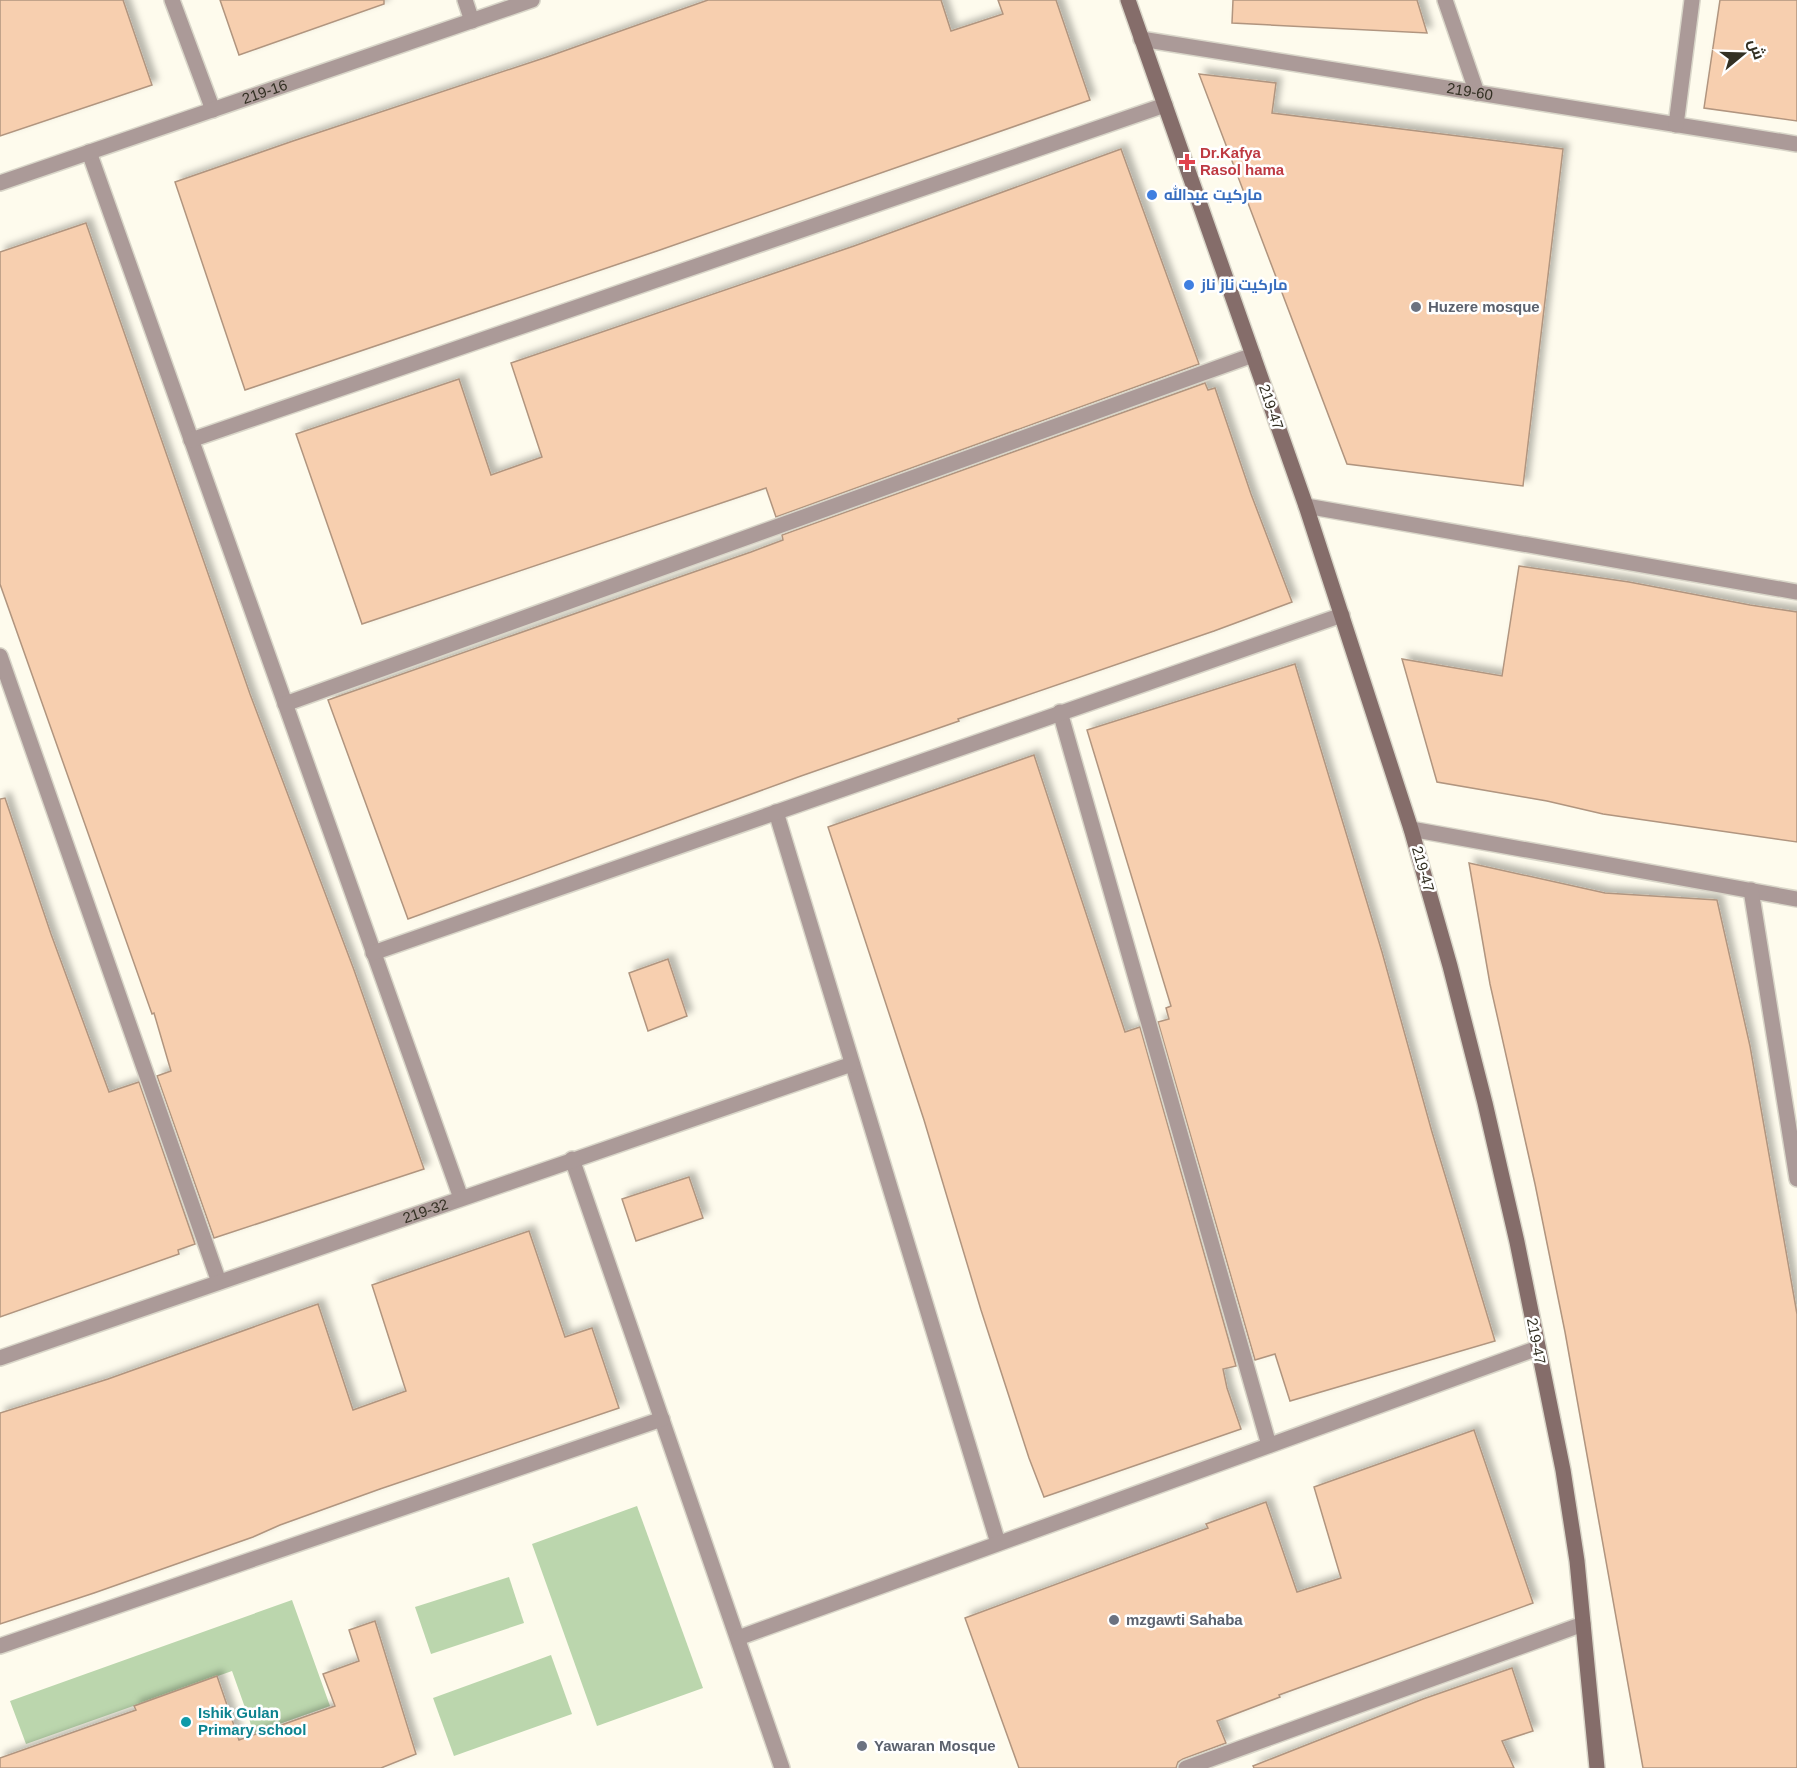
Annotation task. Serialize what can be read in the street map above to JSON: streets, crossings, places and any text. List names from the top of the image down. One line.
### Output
{"streets":{"street":["219-16","219-60","219-47","219-32"]},"crossings":[["219-60","219-47"]],"places":{"health":["Dr.Kafya Rasol hama"],"other":["ماركيت عبدالله","ماركيت ناز ناز","Huzere mosque","mzgawti Sahaba","Ishik Gulan Primary school","Yawaran Mosque"]},"north":"right"}
